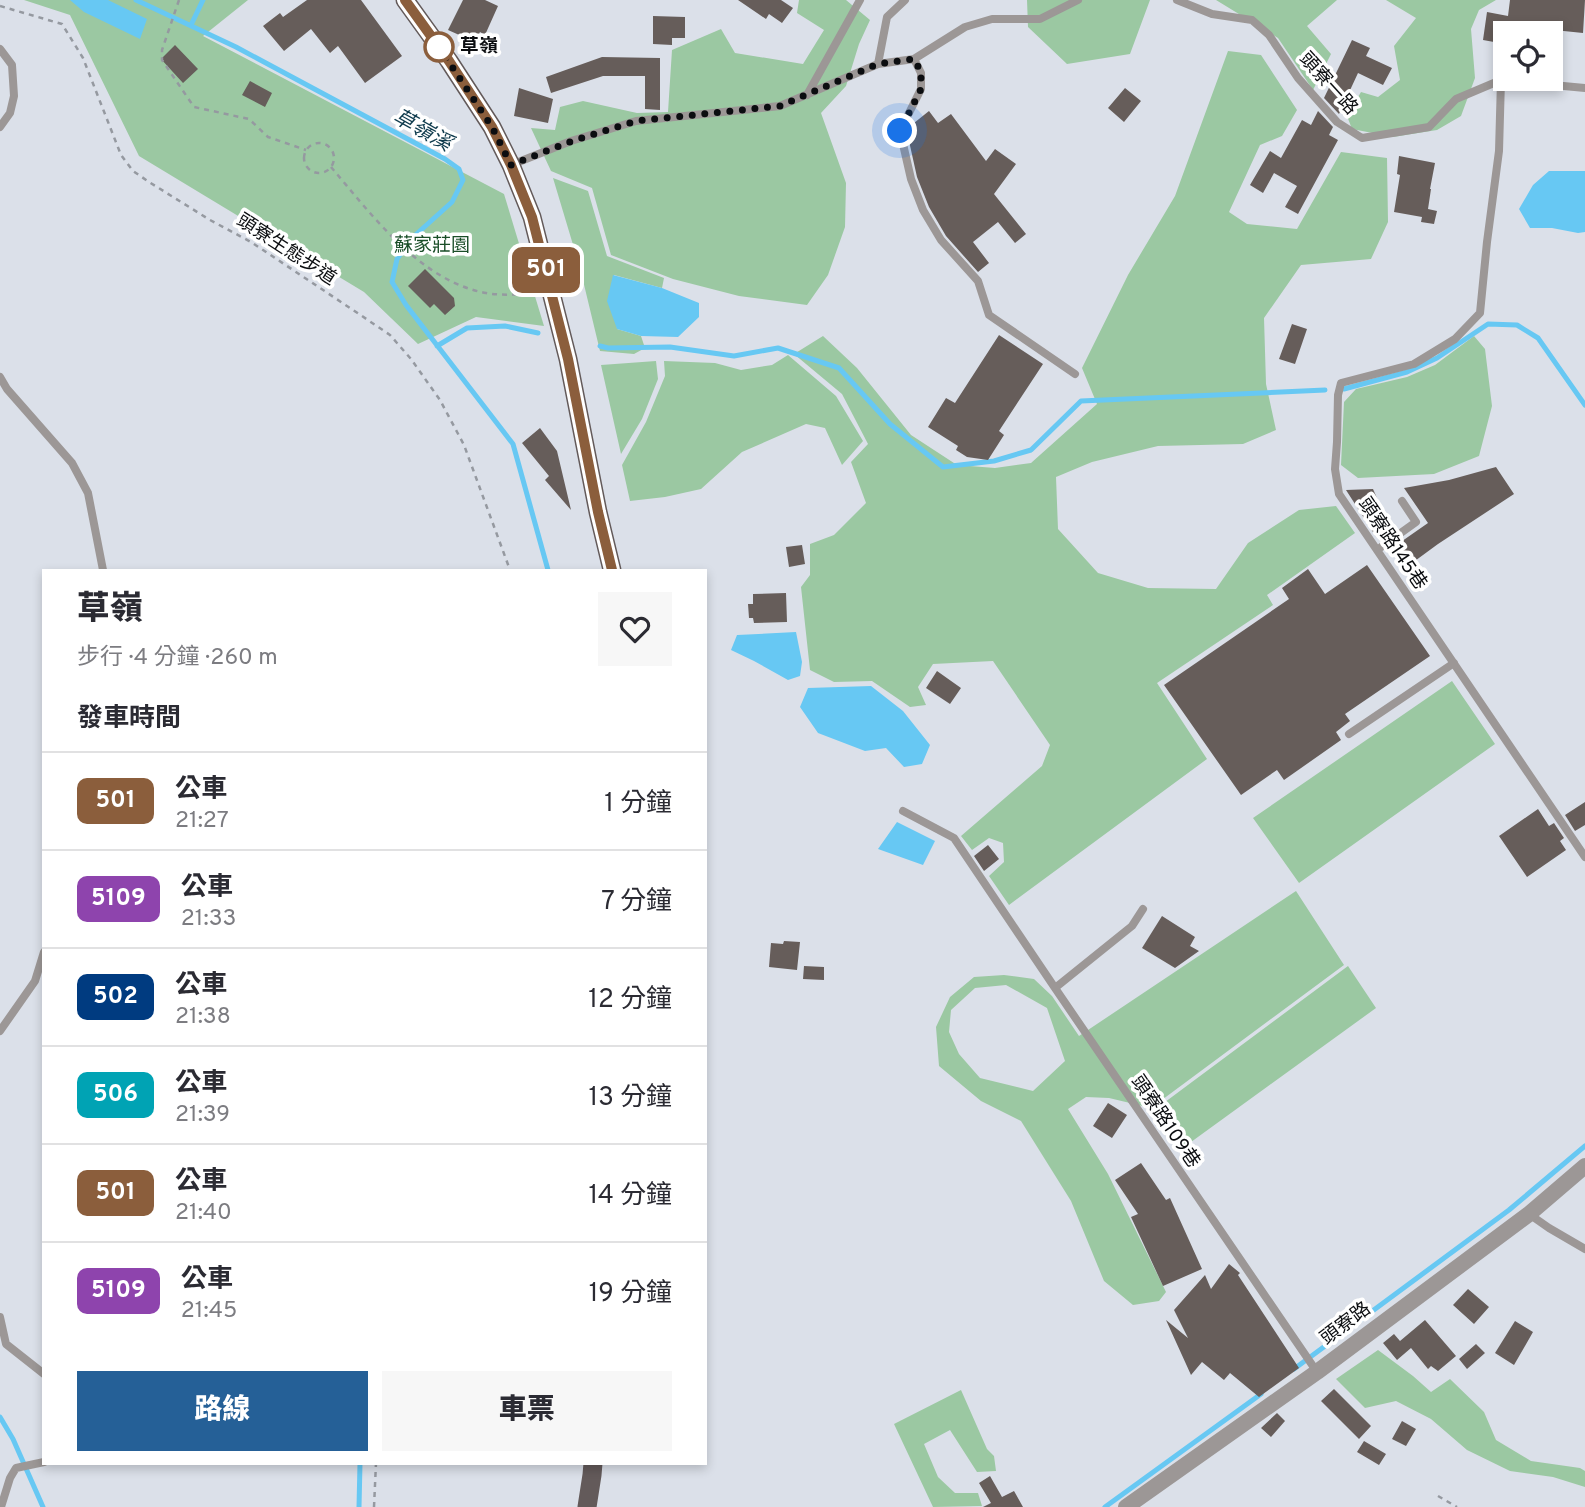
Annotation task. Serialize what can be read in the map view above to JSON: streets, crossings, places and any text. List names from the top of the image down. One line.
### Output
{"streets":{"street":["頭寮路"],"lane":["頭寮一路","頭寮路145巷","頭寮路109巷"],"path":["頭寮生態步道"]},"crossings":[["頭寮路109巷","頭寮路"]],"water":["草嶺溪"],"parks":["蘇家莊園"],"places":["草嶺"],"lines":["bus line 501"],"page":{"on_map":"501","heading":[["草嶺","步行 · 4 分鐘 · 260 m"],"發車時間"],"list":[{"mark":"501","name":"公車","note":"21:27","value":"1 分鐘"},{"mark":"5109","name":"公車","note":"21:33","value":"7 分鐘"},{"mark":"502","name":"公車","note":"21:38","value":"12 分鐘"},{"mark":"506","name":"公車","note":"21:39","value":"13 分鐘"},{"mark":"501","name":"公車","note":"21:40","value":"14 分鐘"},{"mark":"5109","name":"公車","note":"21:45","value":"19 分鐘"}],"buttons":["路線","車票"]}}
